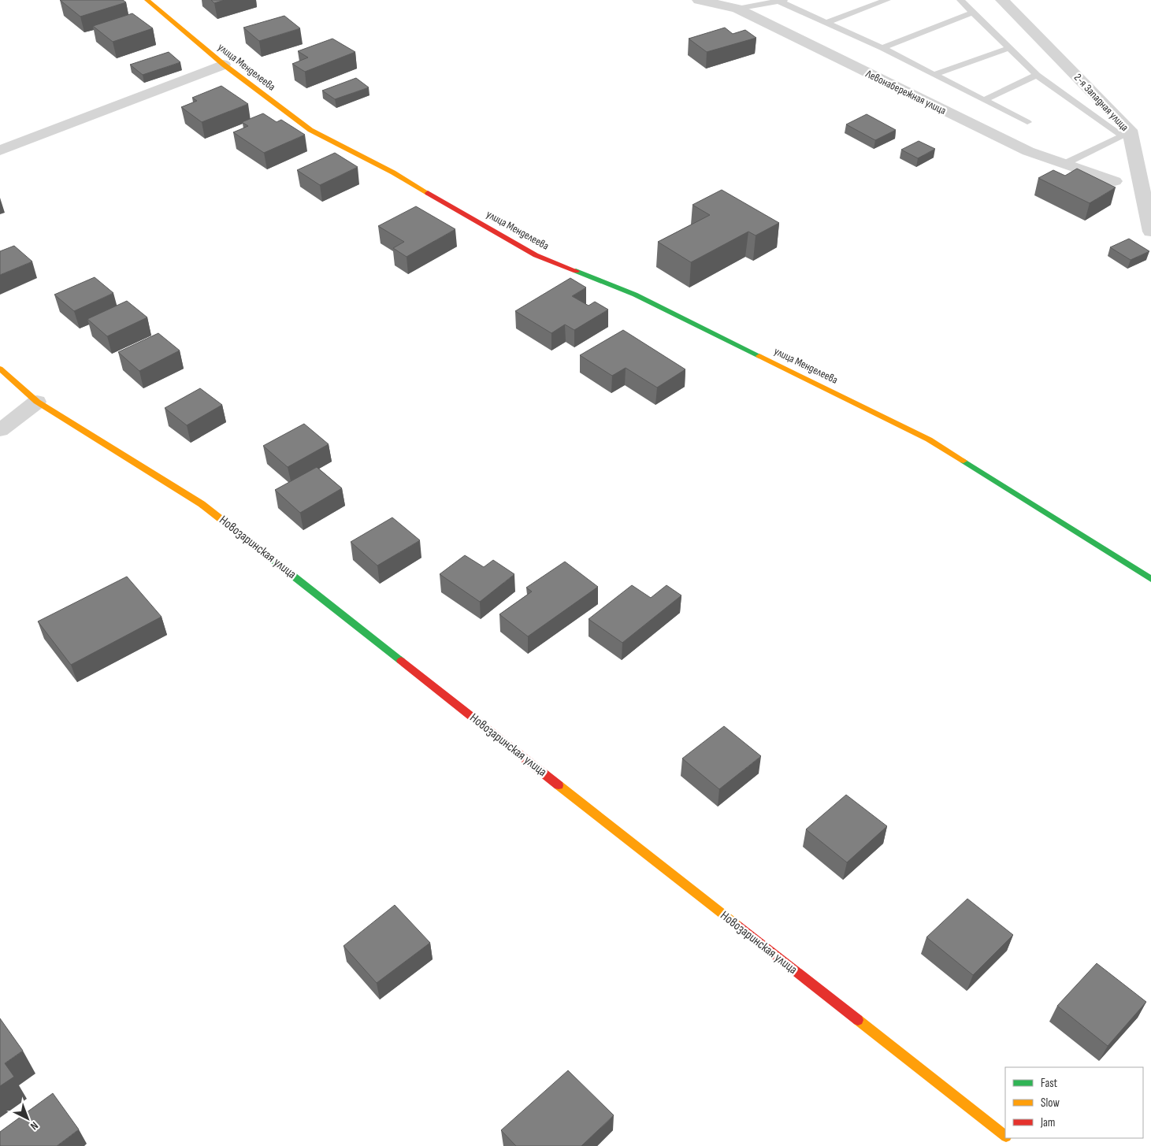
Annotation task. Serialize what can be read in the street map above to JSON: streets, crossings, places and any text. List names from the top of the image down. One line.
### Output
{"streets":{"street":["улица Менделеева","Левонабережная улица","2-я Западная улица","Новозаринская улица"]},"legend":["Fast","Slow","Jam"],"north":"bottom right"}
